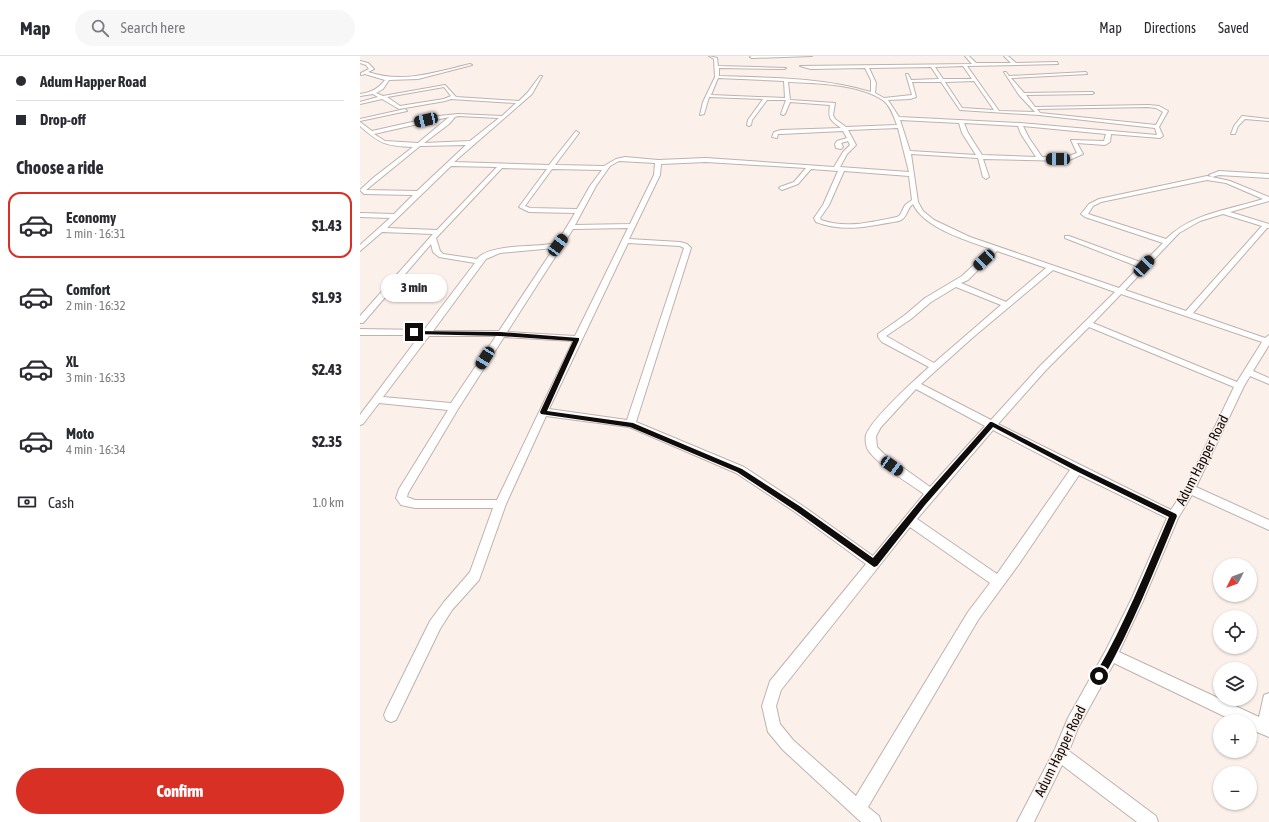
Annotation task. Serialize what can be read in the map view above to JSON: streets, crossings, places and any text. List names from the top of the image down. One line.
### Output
{"streets":{"street":["Adum Happer Road"]},"north":"bottom left","page":{"header":"Map","search":"Search here","nav":["Map","Directions","Saved"],"banner":["Adum Happer Road","Drop-off"],"heading":"Choose a ride","list":[{"name":"Economy","note":"1 min · 16:31","value":"$1.43"},{"name":"Comfort","note":"2 min · 16:32","value":"$1.93"},{"name":"XL","note":"3 min · 16:33","value":"$2.43"},{"name":"Moto","note":"4 min · 16:34","value":"$2.35"}],"bubble":"3 min","pay":["Cash","1.0 km"],"map_buttons":["+","−"],"buttons":"Confirm"}}
